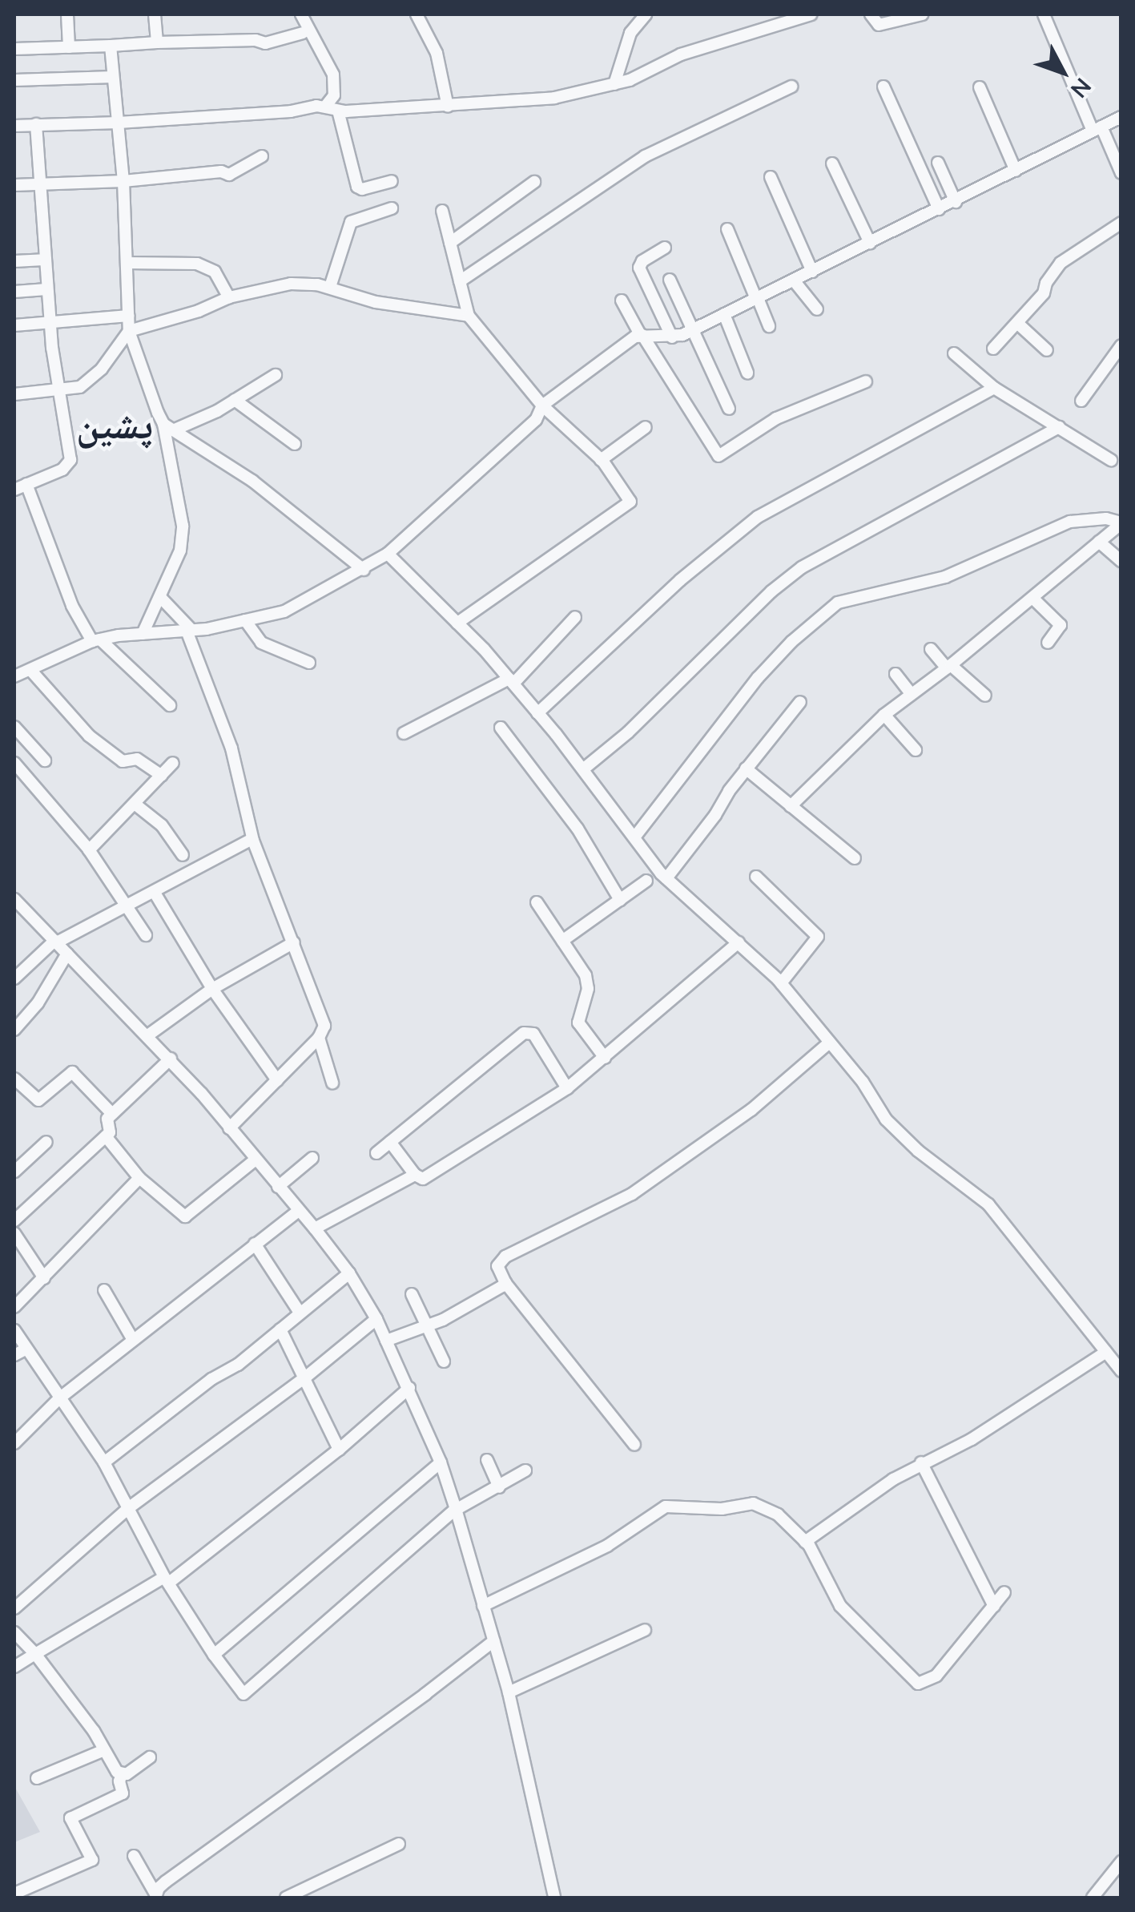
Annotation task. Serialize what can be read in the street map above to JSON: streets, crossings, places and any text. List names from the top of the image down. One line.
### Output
{"districts":["پشین"],"north":"bottom right"}
